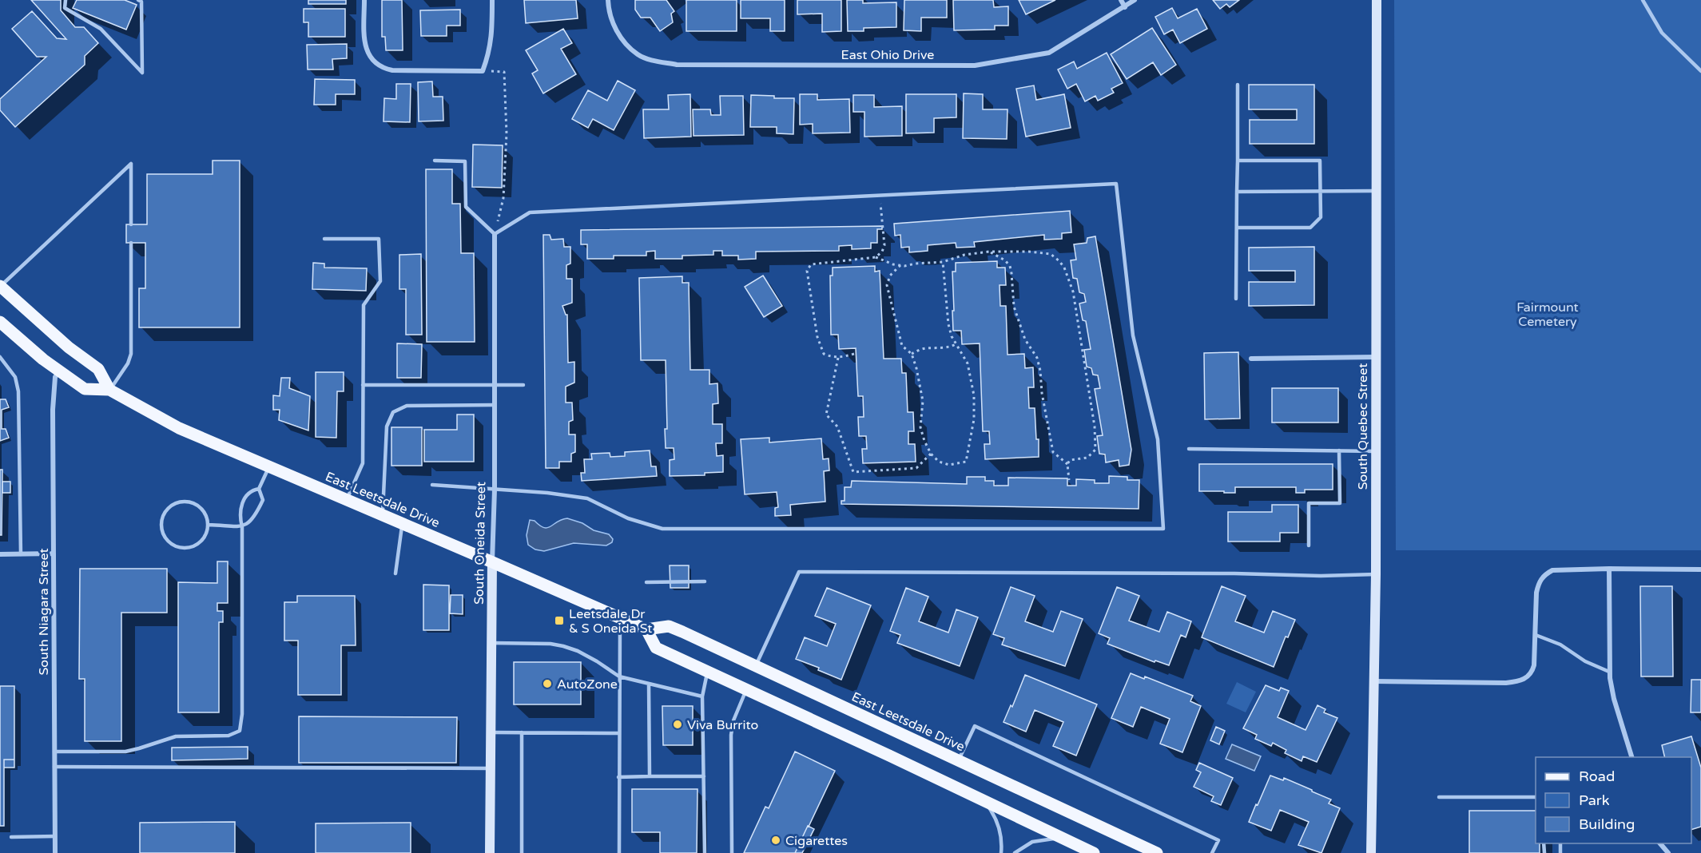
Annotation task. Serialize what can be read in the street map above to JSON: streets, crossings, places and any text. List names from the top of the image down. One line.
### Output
{"streets":{"main road":["South Quebec Street","East Leetsdale Drive","South Oneida Street"],"street":["East Ohio Drive","South Niagara Street"]},"crossings":[["East Leetsdale Drive","South Oneida Street"],["East Leetsdale Drive","South Niagara Street"]],"parks":["Fairmount Cemetery"],"places":{"transit":["Leetsdale Dr & S Oneida St"],"other":["AutoZone","Viva Burrito","Cigarettes"]},"legend":["Road","Park","Building"]}
